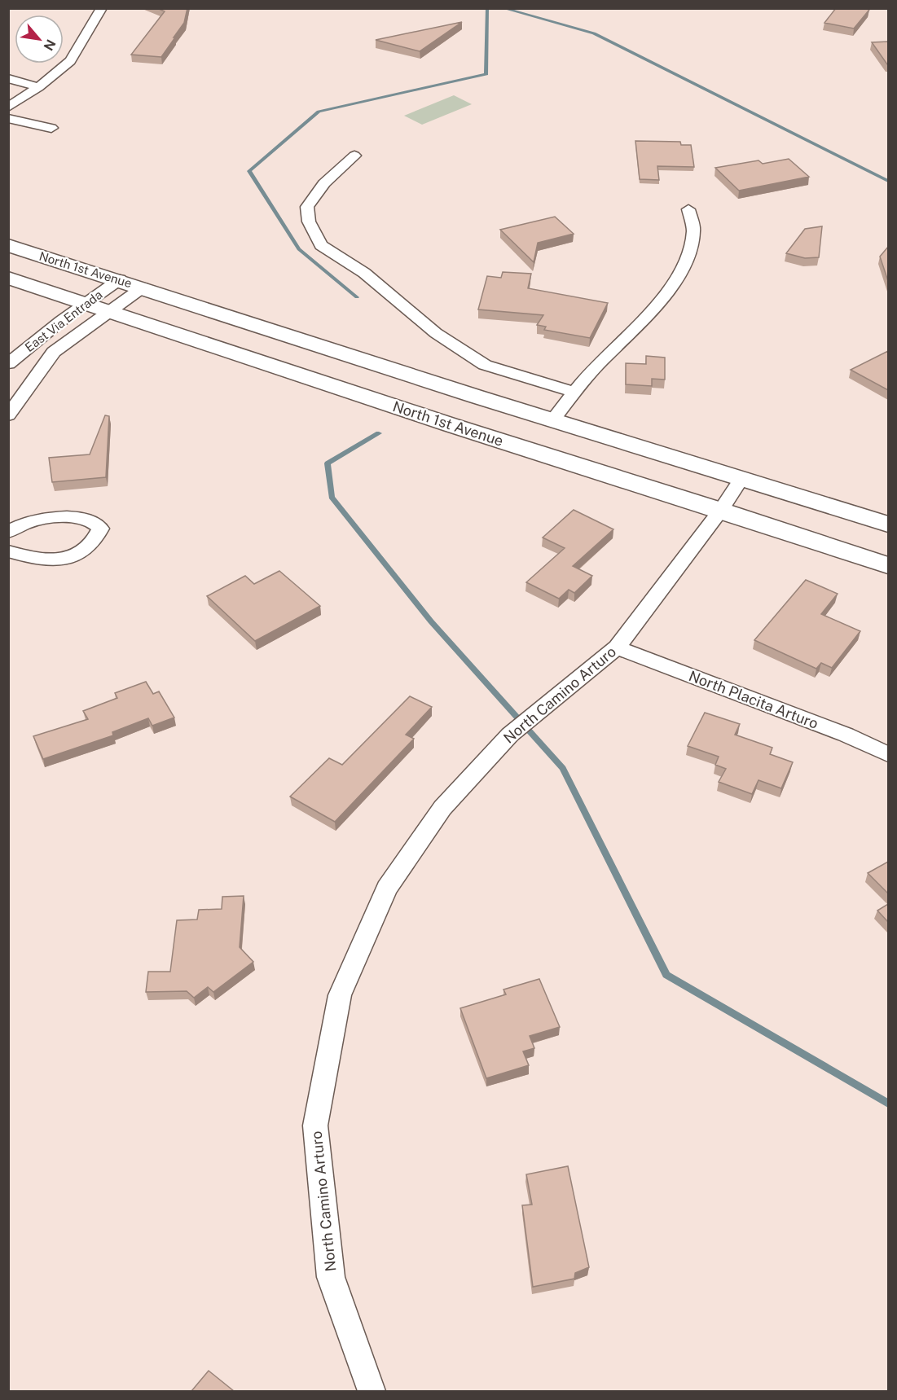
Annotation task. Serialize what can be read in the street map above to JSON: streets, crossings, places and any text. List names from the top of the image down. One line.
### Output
{"streets":{"main road":["North 1st Avenue"],"street":["East Via Entrada","North Camino Arturo","North Placita Arturo"]},"crossings":[["North 1st Avenue","East Via Entrada"],["North 1st Avenue","North Camino Arturo"],["North Camino Arturo","North Placita Arturo"]],"north":"bottom right"}
